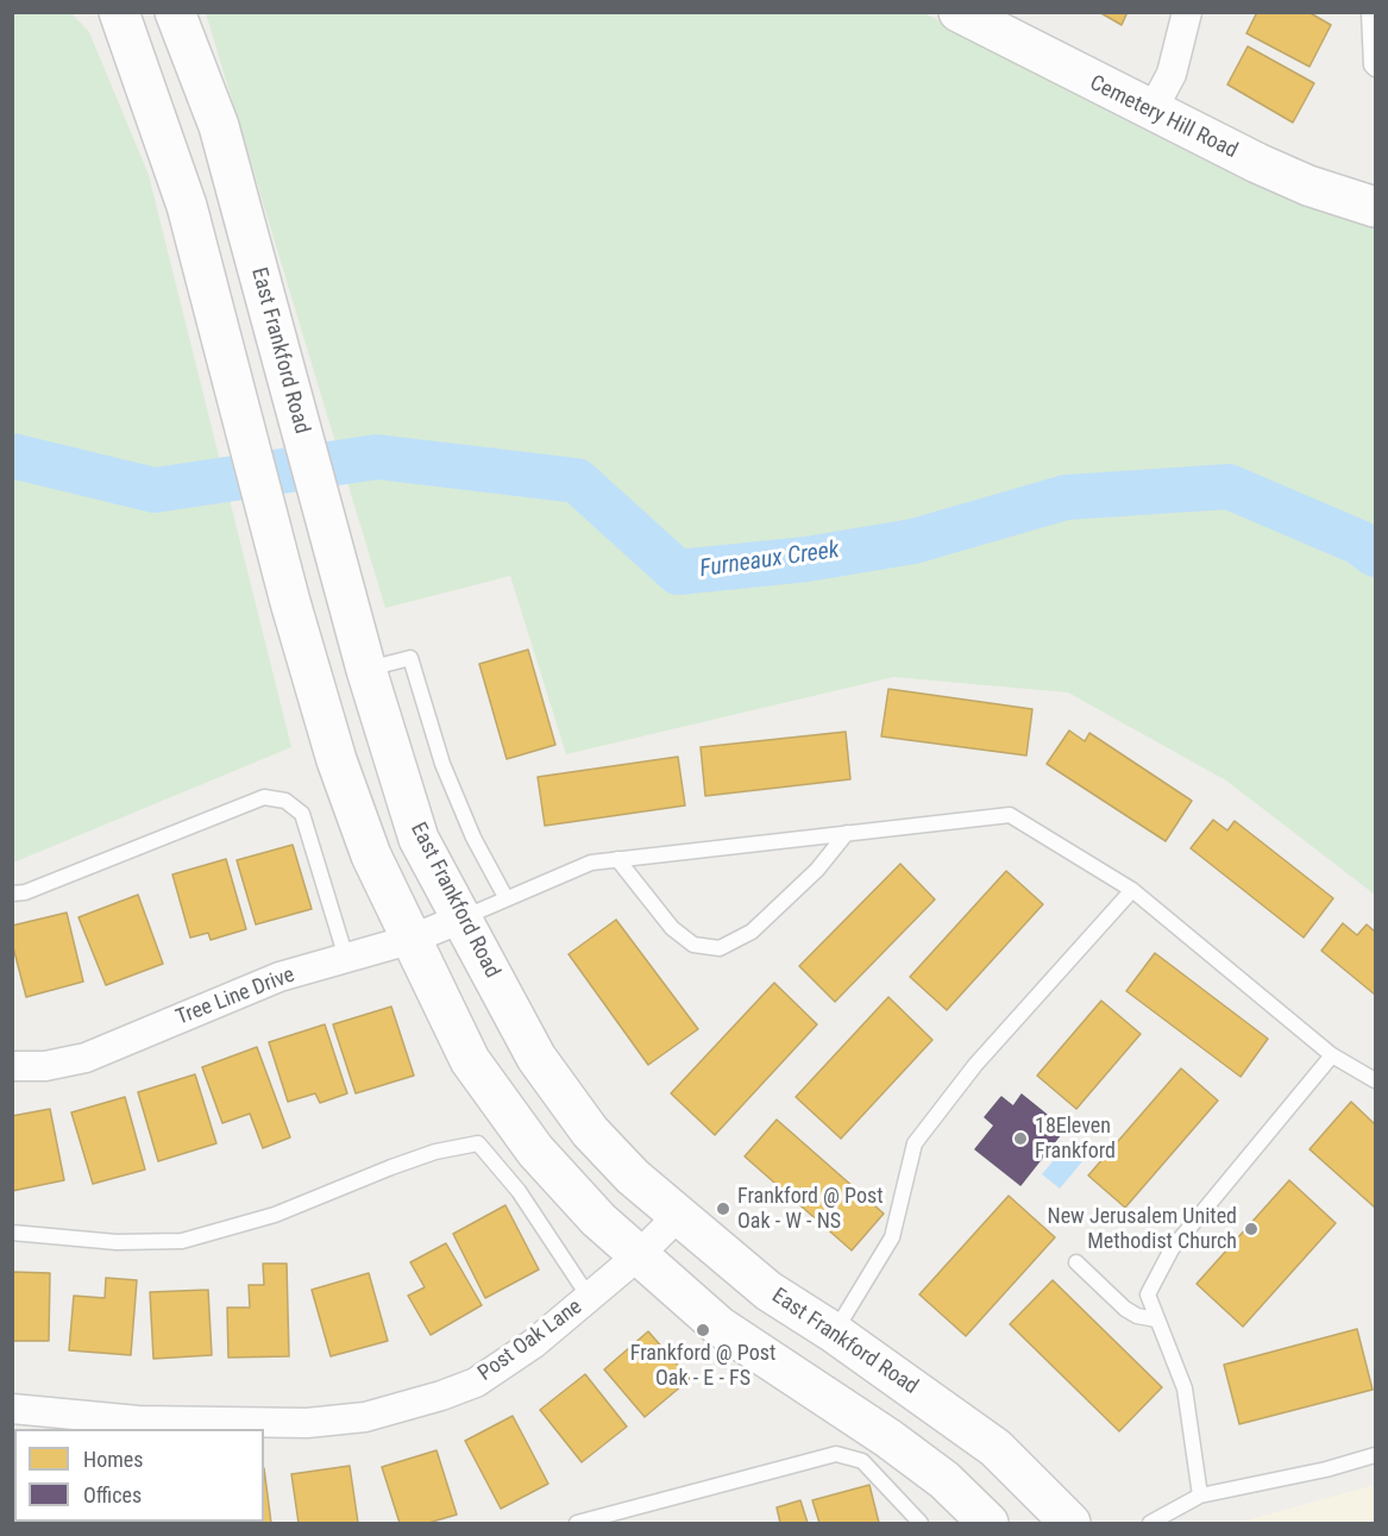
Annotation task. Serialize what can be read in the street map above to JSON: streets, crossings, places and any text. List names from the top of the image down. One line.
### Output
{"streets":{"main road":["Cemetery Hill Road","East Frankford Road"],"street":["Tree Line Drive","Post Oak Lane"]},"crossings":[["East Frankford Road","Tree Line Drive"],["East Frankford Road","Post Oak Lane"]],"water":["Furneaux Creek"],"places":["18Eleven Frankford","Frankford @ Post Oak - W - NS","New Jerusalem United Methodist Church","Frankford @ Post Oak - E - FS"],"legend":["Homes","Offices"]}
